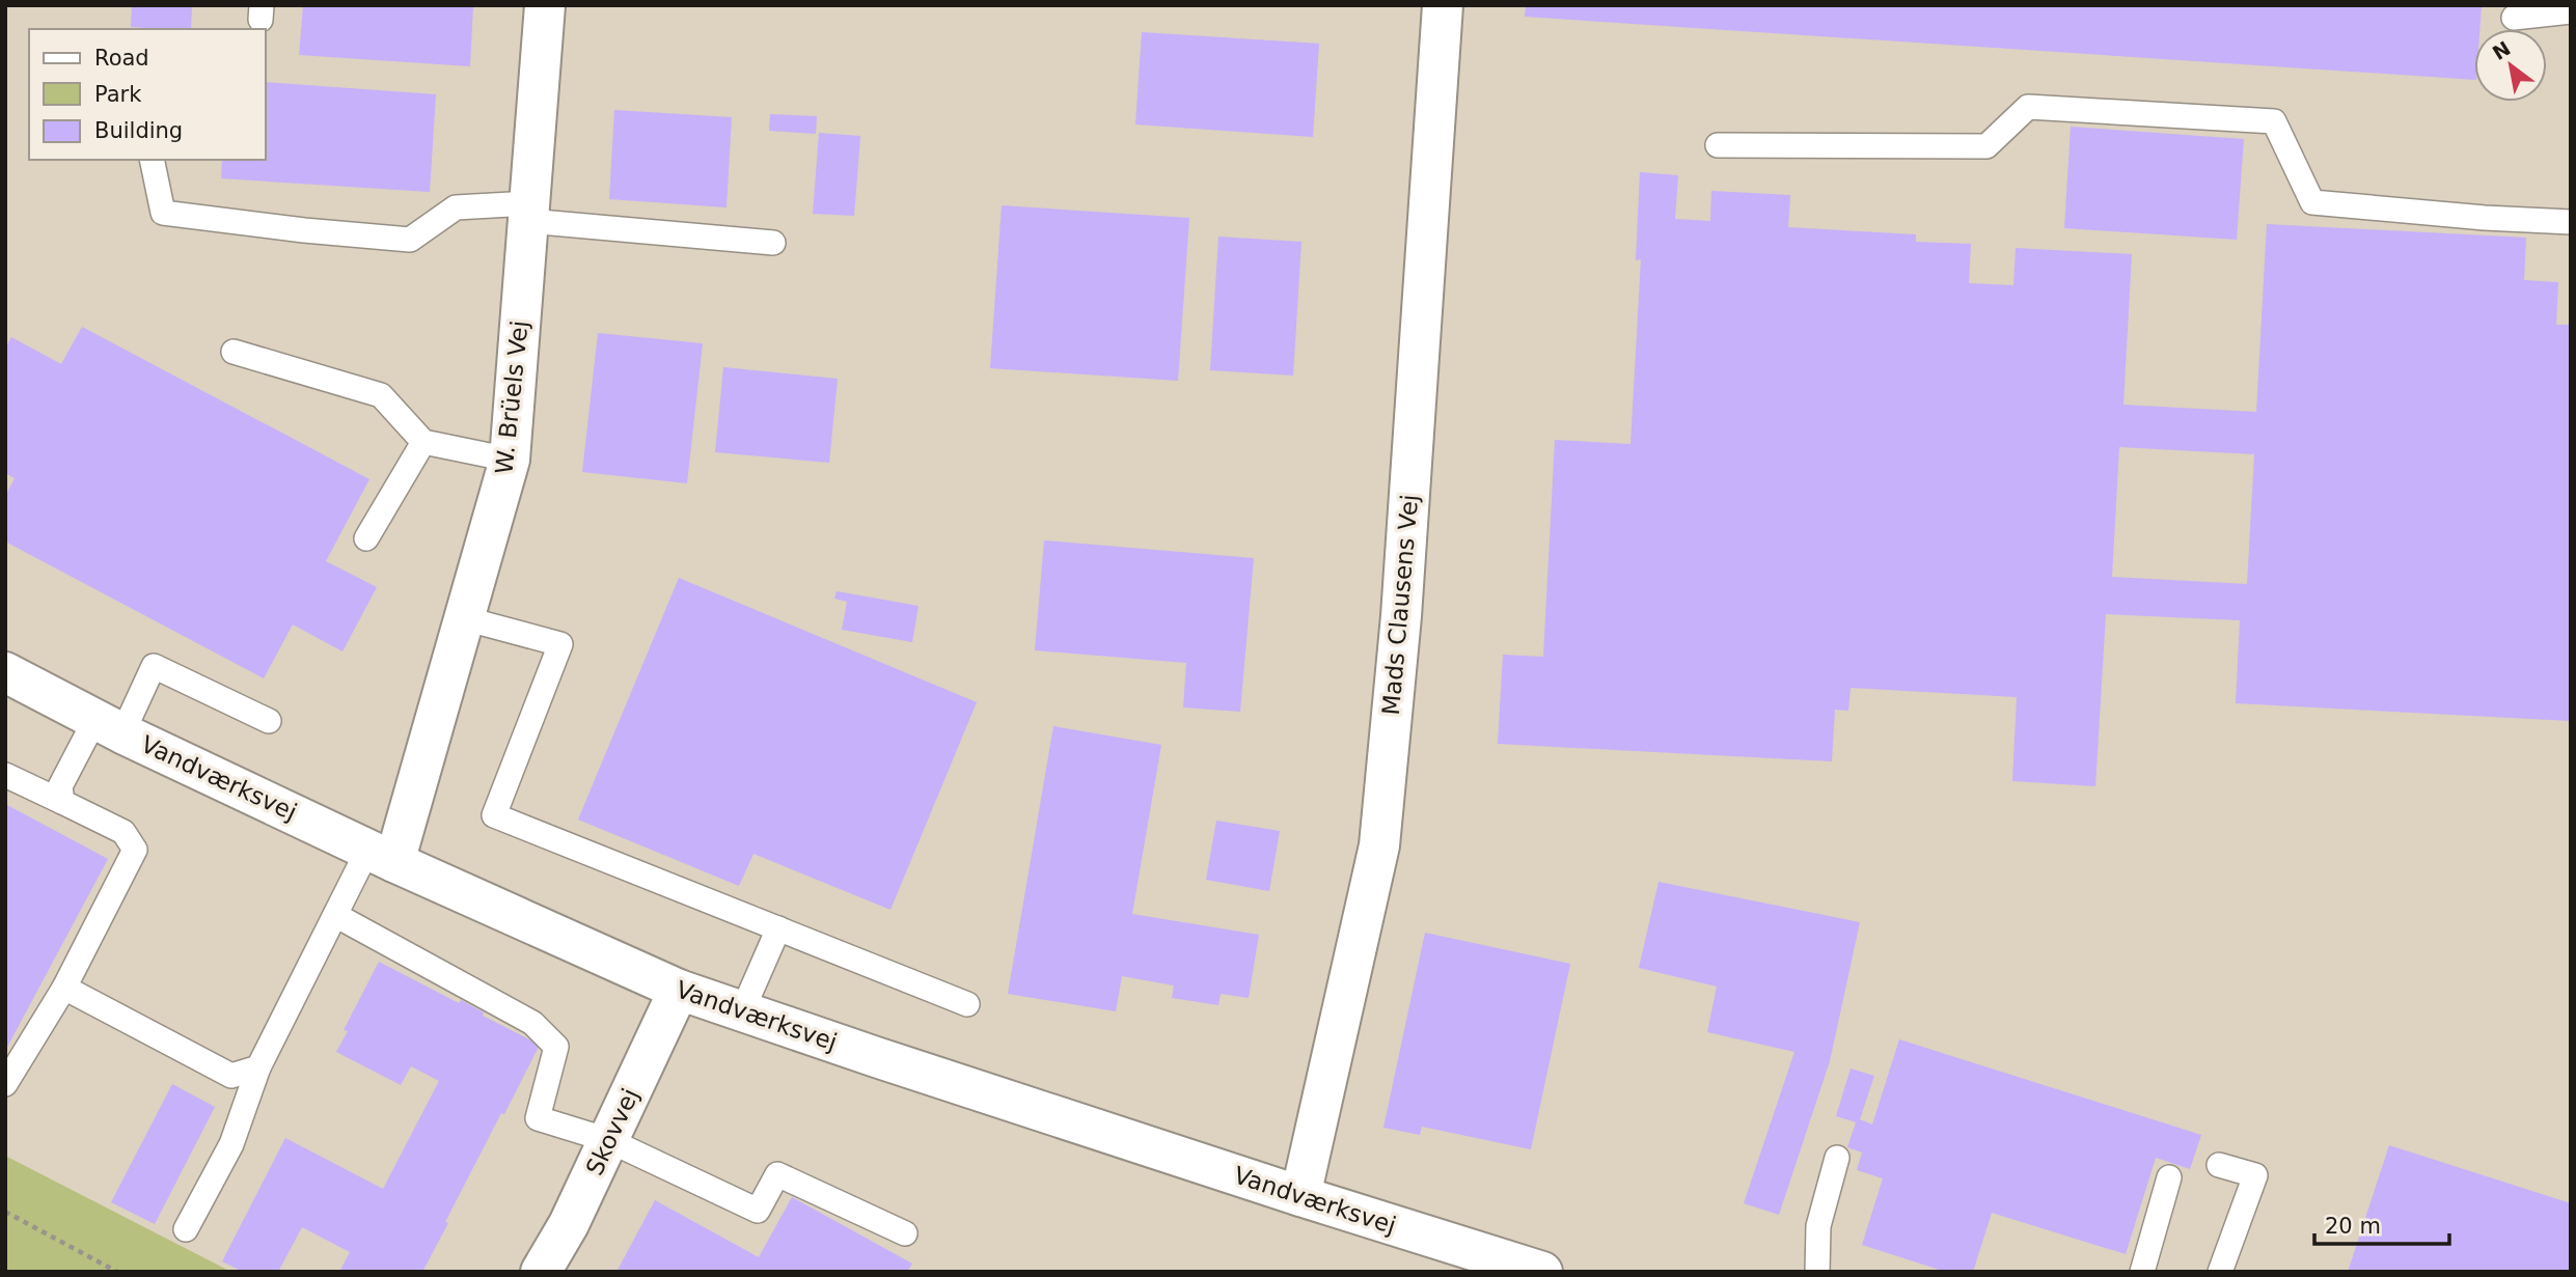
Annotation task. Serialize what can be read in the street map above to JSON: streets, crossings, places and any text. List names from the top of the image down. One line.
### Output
{"streets":{"street":["W. Brüels Vej","Mads Clausens Vej","Vandværksvej","Skovvej"]},"crossings":[["W. Brüels Vej","Vandværksvej"],["Mads Clausens Vej","Vandværksvej"],["Vandværksvej","Skovvej"]],"legend":["Road","Park","Building"],"scale_bar":"20 m","north":"top left"}
